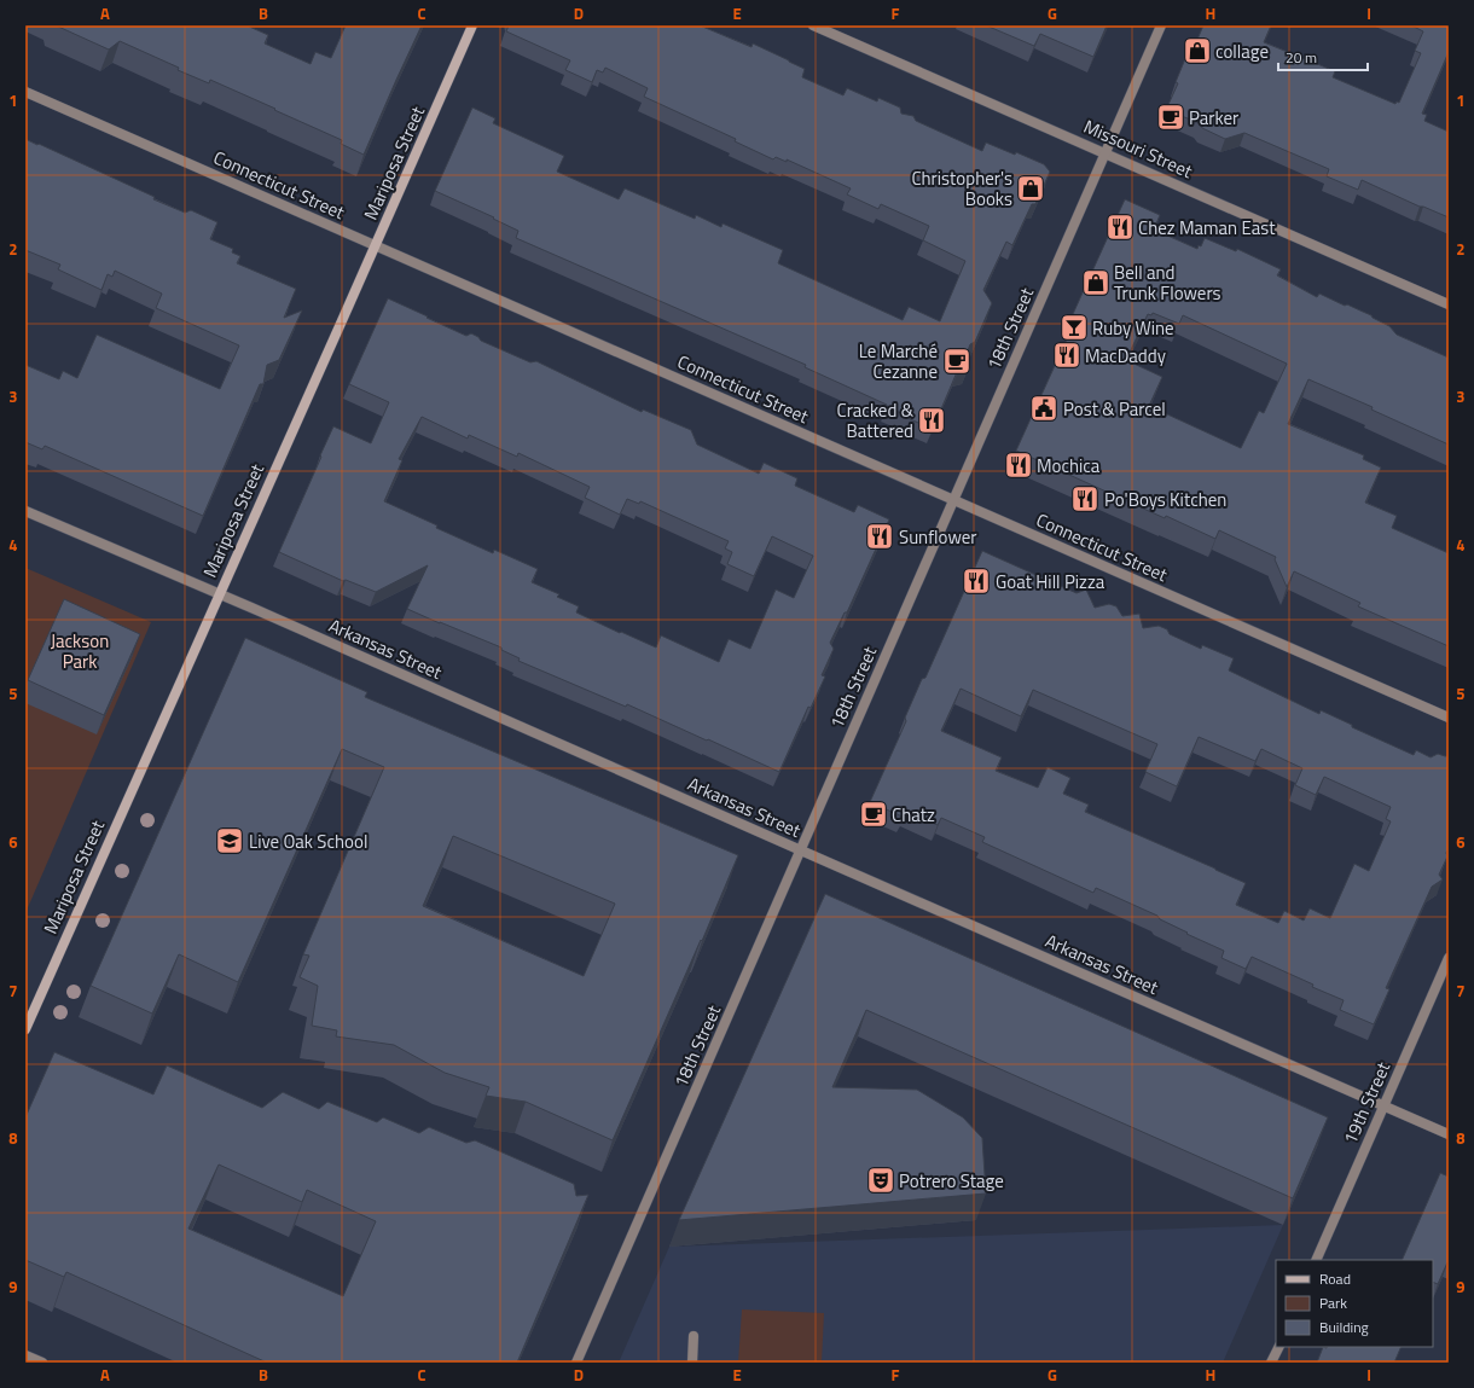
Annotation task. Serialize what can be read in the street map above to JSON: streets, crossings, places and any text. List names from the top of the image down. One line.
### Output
{"streets":{"street":["Missouri Street","Mariposa Street","Connecticut Street","18th Street","Arkansas Street","19th Street"]},"crossings":[["Missouri Street","18th Street"],["Mariposa Street","Connecticut Street"],["Mariposa Street","Arkansas Street"],["Connecticut Street","18th Street"],["18th Street","Arkansas Street"],["Arkansas Street","19th Street"]],"parks":["Jackson Park"],"places":{"shop":["collage","Christopher's Books","Bell and Trunk Flowers"],"cafe":["Parker","Le Marché Cezanne","Chatz"],"restaurant":["Chez Maman East","MacDaddy","Cracked & Battered","Mochica","Po'Boys Kitchen","Sunflower","Goat Hill Pizza"],"bar":["Ruby Wine"],"public building":["Post & Parcel"],"school or university":["Live Oak School"],"theatre":["Potrero Stage"]},"legend":["Road","Park","Building"],"scale_bar":"20 m","grid":{"columns":["A","B","C","D","E","F","G","H","I"],"rows":["1","2","3","4","5","6","7","8","9"]}}
